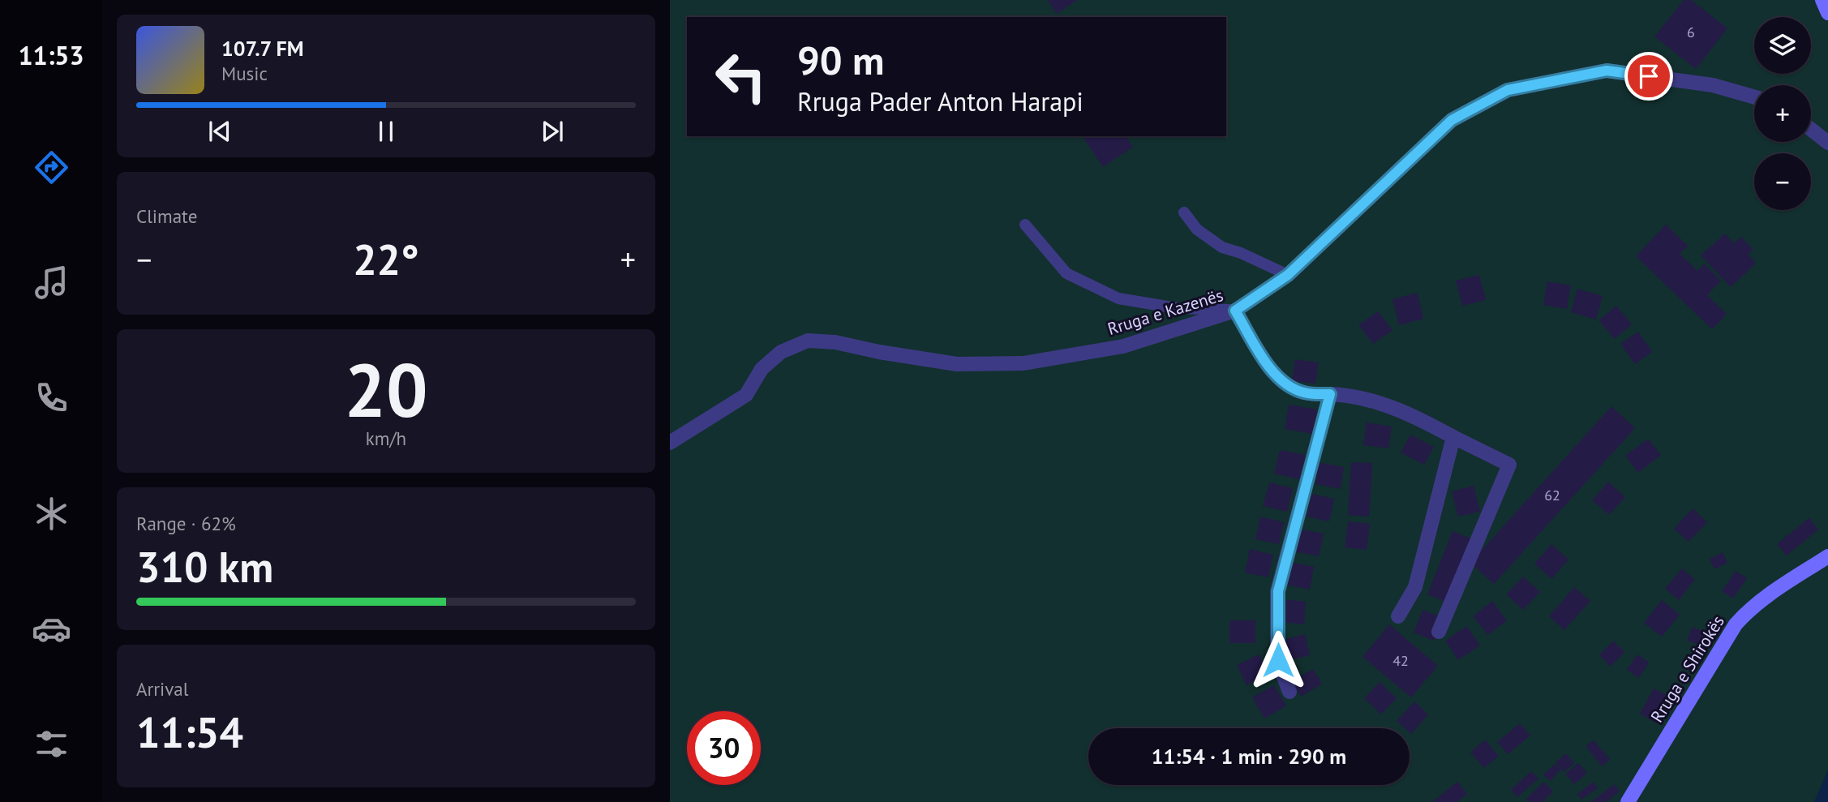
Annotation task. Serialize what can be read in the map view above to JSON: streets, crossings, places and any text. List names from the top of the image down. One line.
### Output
{"streets":{"main road":["Rruga e Shirokës"],"street":["Rruga e Kazenës"]},"house_numbers":["6","62","42"],"page":{"tabs":"11:53","map_buttons":["+","−"],"turn":["90 m","Rruga Pader Anton Harapi"],"song":["107.7 FM","Music"],"tile":["Climate",["20","km/h"],["Range · 62%","310 km"],["Arrival","11:54"]],"heat":["−","22°","+"],"limit":"30","trip":"11:54 · 1 min · 290 m"}}
